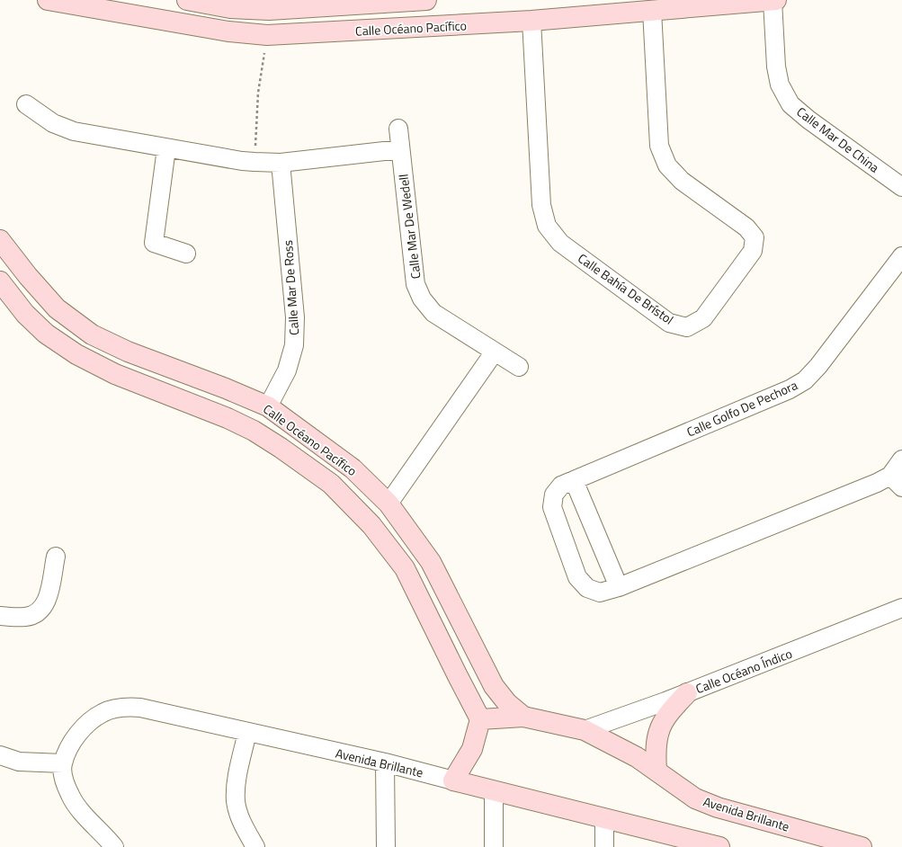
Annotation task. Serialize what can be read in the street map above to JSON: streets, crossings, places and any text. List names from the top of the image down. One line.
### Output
{"streets":{"street":["Calle Océano Pacífico","Calle Mar De China","Calle Mar De Wedell","Calle Mar De Ross","Calle Bahía De Brístol","Calle Golfo De Pechora","Calle Océano Índico","Avenida Brillante"]},"crossings":[["Calle Océano Pacífico","Calle Mar De China"],["Calle Océano Pacífico","Calle Mar De Ross"],["Calle Océano Pacífico","Calle Bahía De Brístol"],["Calle Océano Pacífico","Avenida Brillante"],["Calle Océano Índico","Avenida Brillante"]]}
